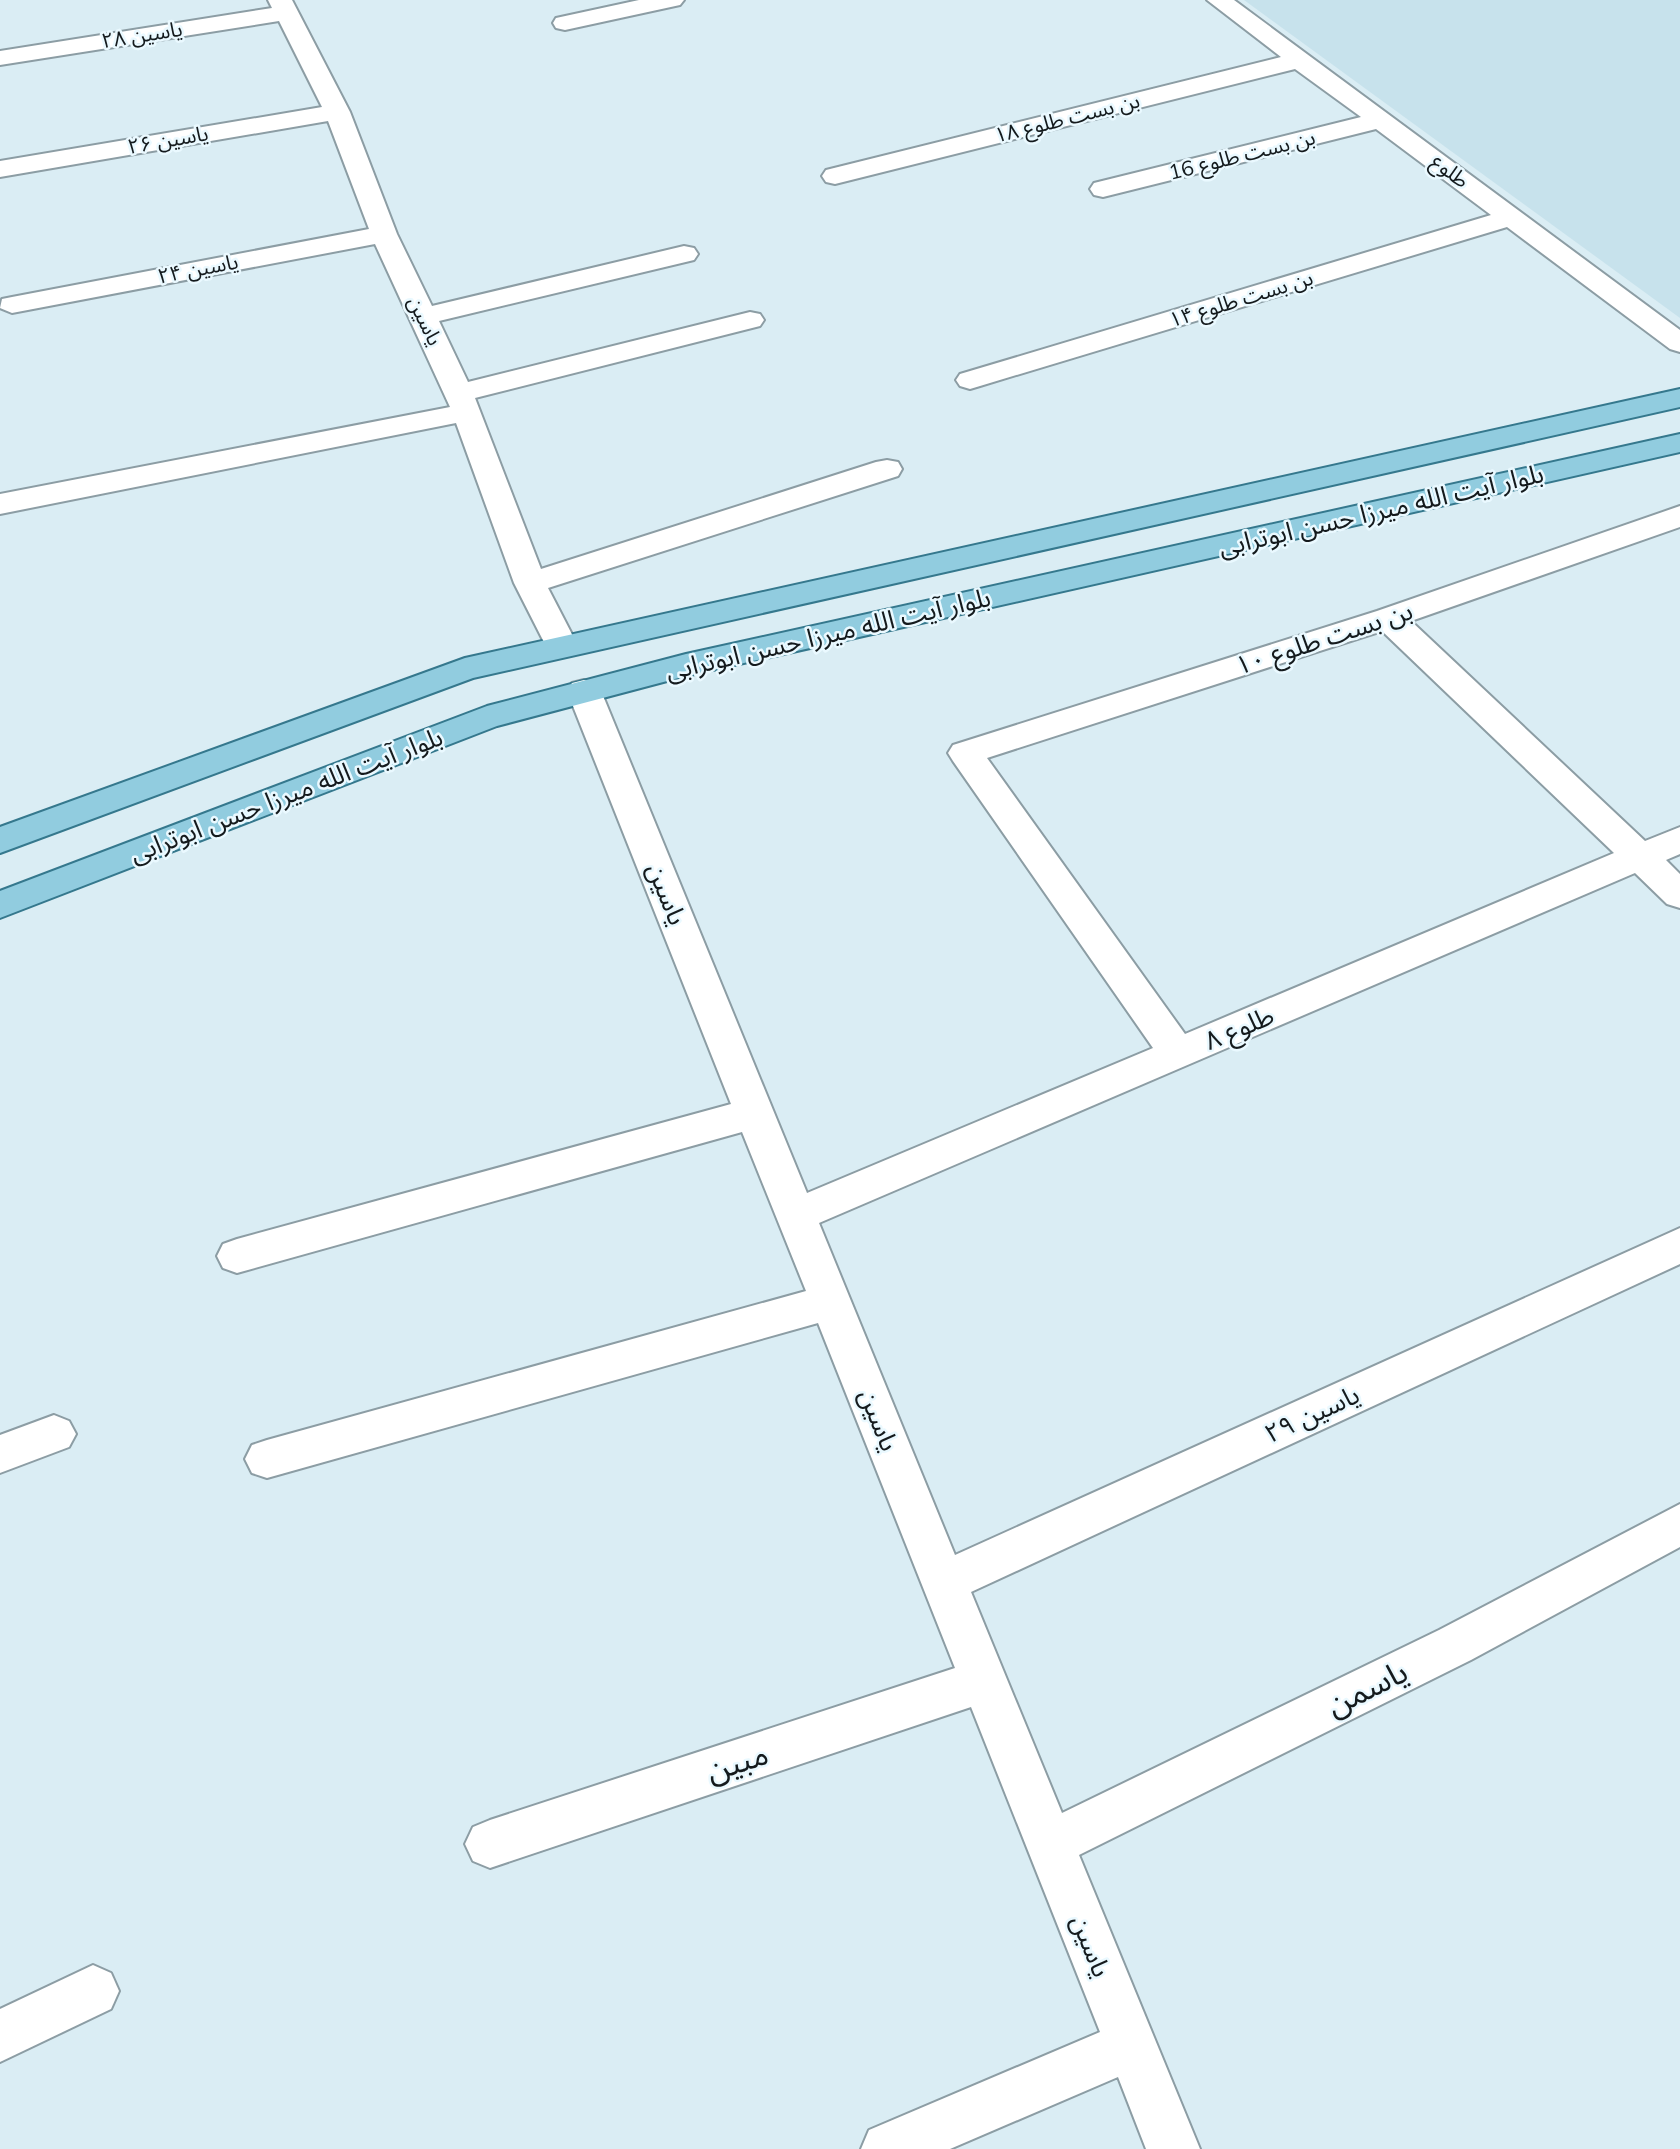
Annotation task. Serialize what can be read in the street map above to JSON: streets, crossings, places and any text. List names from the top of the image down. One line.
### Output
{"streets":{"main road":["بلوار آیت الله میرزا حسن ابوترابی"],"street":["یاسین ۲۸","بن بست طلوع ۱۸","یاسین ۲۶","بن بست طلوع 16","طلوع","یاسین ۲۴","بن بست طلوع ۱۴","یاسین","بن بست طلوع ۱۰","طلوع ۸","یاسین ۲۹","یاسمن","مبین"]},"crossings":[["یاسین ۲۸","یاسین"],["بن بست طلوع ۱۸","طلوع"],["یاسین ۲۶","یاسین"],["بن بست طلوع 16","طلوع"],["طلوع","بن بست طلوع ۱۴"],["یاسین ۲۴","یاسین"],["یاسین","بلوار آیت الله میرزا حسن ابوترابی"],["یاسین","طلوع ۸"],["یاسین","یاسین ۲۹"],["یاسین","یاسمن"],["یاسین","مبین"],["بن بست طلوع ۱۰","طلوع ۸"]]}
